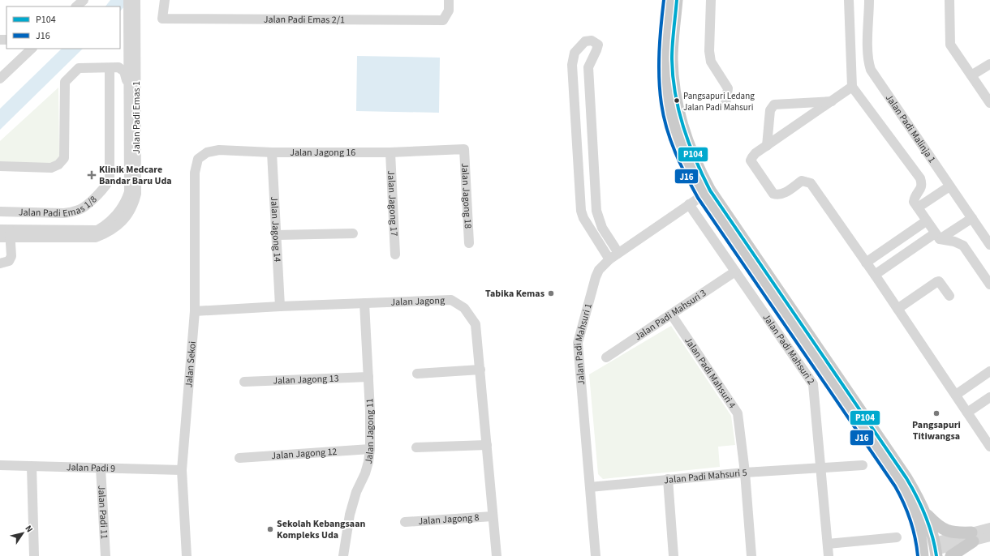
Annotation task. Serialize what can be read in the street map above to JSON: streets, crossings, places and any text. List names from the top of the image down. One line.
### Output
{"streets":{"street":["Jalan Padi Emas 2/1","Jalan Padi Emas 1","Jalan Padi Malinja 1","Jalan Jagong 16","Jalan Jagong 18","Jalan Padi Emas 1/8","Jalan Jagong 17","Jalan Jagong 14","Jalan Jagong","Jalan Padi Mahsuri 3","Jalan Padi Mahsuri 1","Jalan Padi Mahsuri 2","Jalan Sekoi","Jalan Padi Mahsuri 4","Jalan Jagong 13","Jalan Jagong 11","Jalan Jagong 12","Jalan Padi 9","Jalan Padi Mahsuri 5","Jalan Padi 11","Jalan Jagong 8"]},"crossings":[["Jalan Jagong 16","Jalan Jagong 18"],["Jalan Jagong 16","Jalan Jagong 17"],["Jalan Jagong 16","Jalan Jagong 14"],["Jalan Jagong 16","Jalan Sekoi"],["Jalan Jagong 14","Jalan Jagong"],["Jalan Jagong","Jalan Sekoi"],["Jalan Jagong","Jalan Jagong 11"],["Jalan Jagong","Jalan Jagong 8"],["Jalan Padi Mahsuri 3","Jalan Padi Mahsuri 2"],["Jalan Padi Mahsuri 3","Jalan Padi Mahsuri 4"],["Jalan Padi Mahsuri 1","Jalan Padi Mahsuri 2"],["Jalan Padi Mahsuri 1","Jalan Padi Mahsuri 5"],["Jalan Padi Mahsuri 2","Jalan Padi Mahsuri 5"],["Jalan Sekoi","Jalan Padi 9"],["Jalan Padi Mahsuri 4","Jalan Padi Mahsuri 5"],["Jalan Jagong 13","Jalan Jagong 11"],["Jalan Jagong 11","Jalan Jagong 12"],["Jalan Padi 9","Jalan Padi 11"]],"places":{"other":["Pangsapuri Ledang Jalan Padi Mahsuri","Tabika Kemas","Pangsapuri Titiwangsa","Sekolah Kebangsaan Kompleks Uda"],"health":["Klinik Medcare Bandar Baru Uda"]},"lines":["transit line P104","transit line J16"],"legend":["P104","J16"],"north":"top right"}
